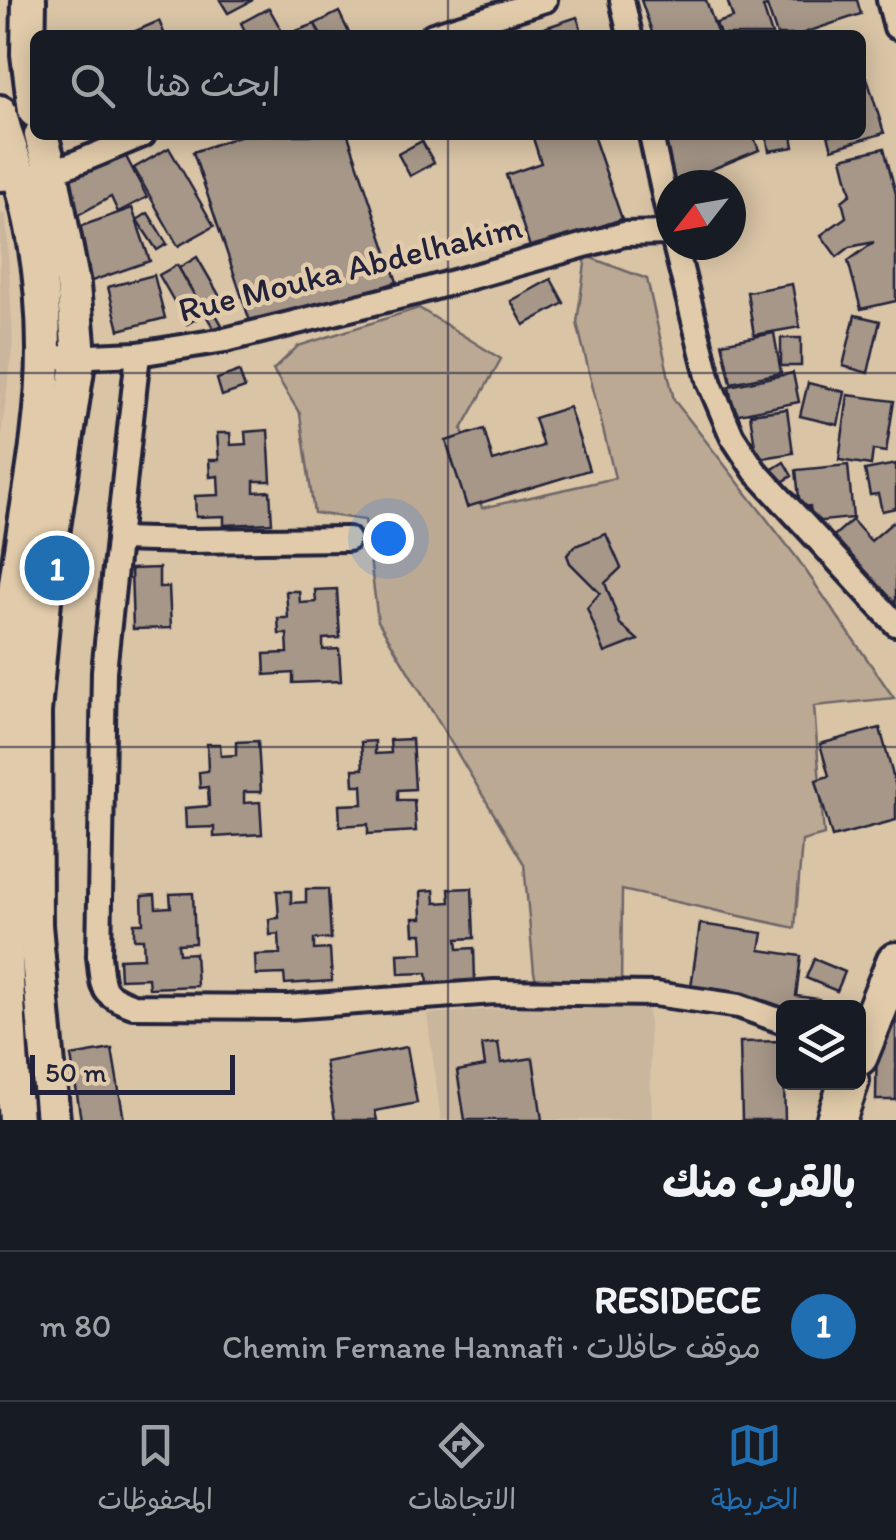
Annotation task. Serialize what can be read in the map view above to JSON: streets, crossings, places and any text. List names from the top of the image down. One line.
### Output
{"streets":{"street":["Rue Mouka Abdelhakim"]},"scale_bar":"50 m","north":"bottom left","page":{"search":"ابحث هنا","pins":"1","scale":"50 m","heading":"بالقرب منك","list":[{"mark":"1","name":"RESIDECE","note":"موقف حافلات · Chemin Fernane Hannafi","value":"80 m"}],"nav":["الخريطة","الاتجاهات","المحفوظات"]}}
